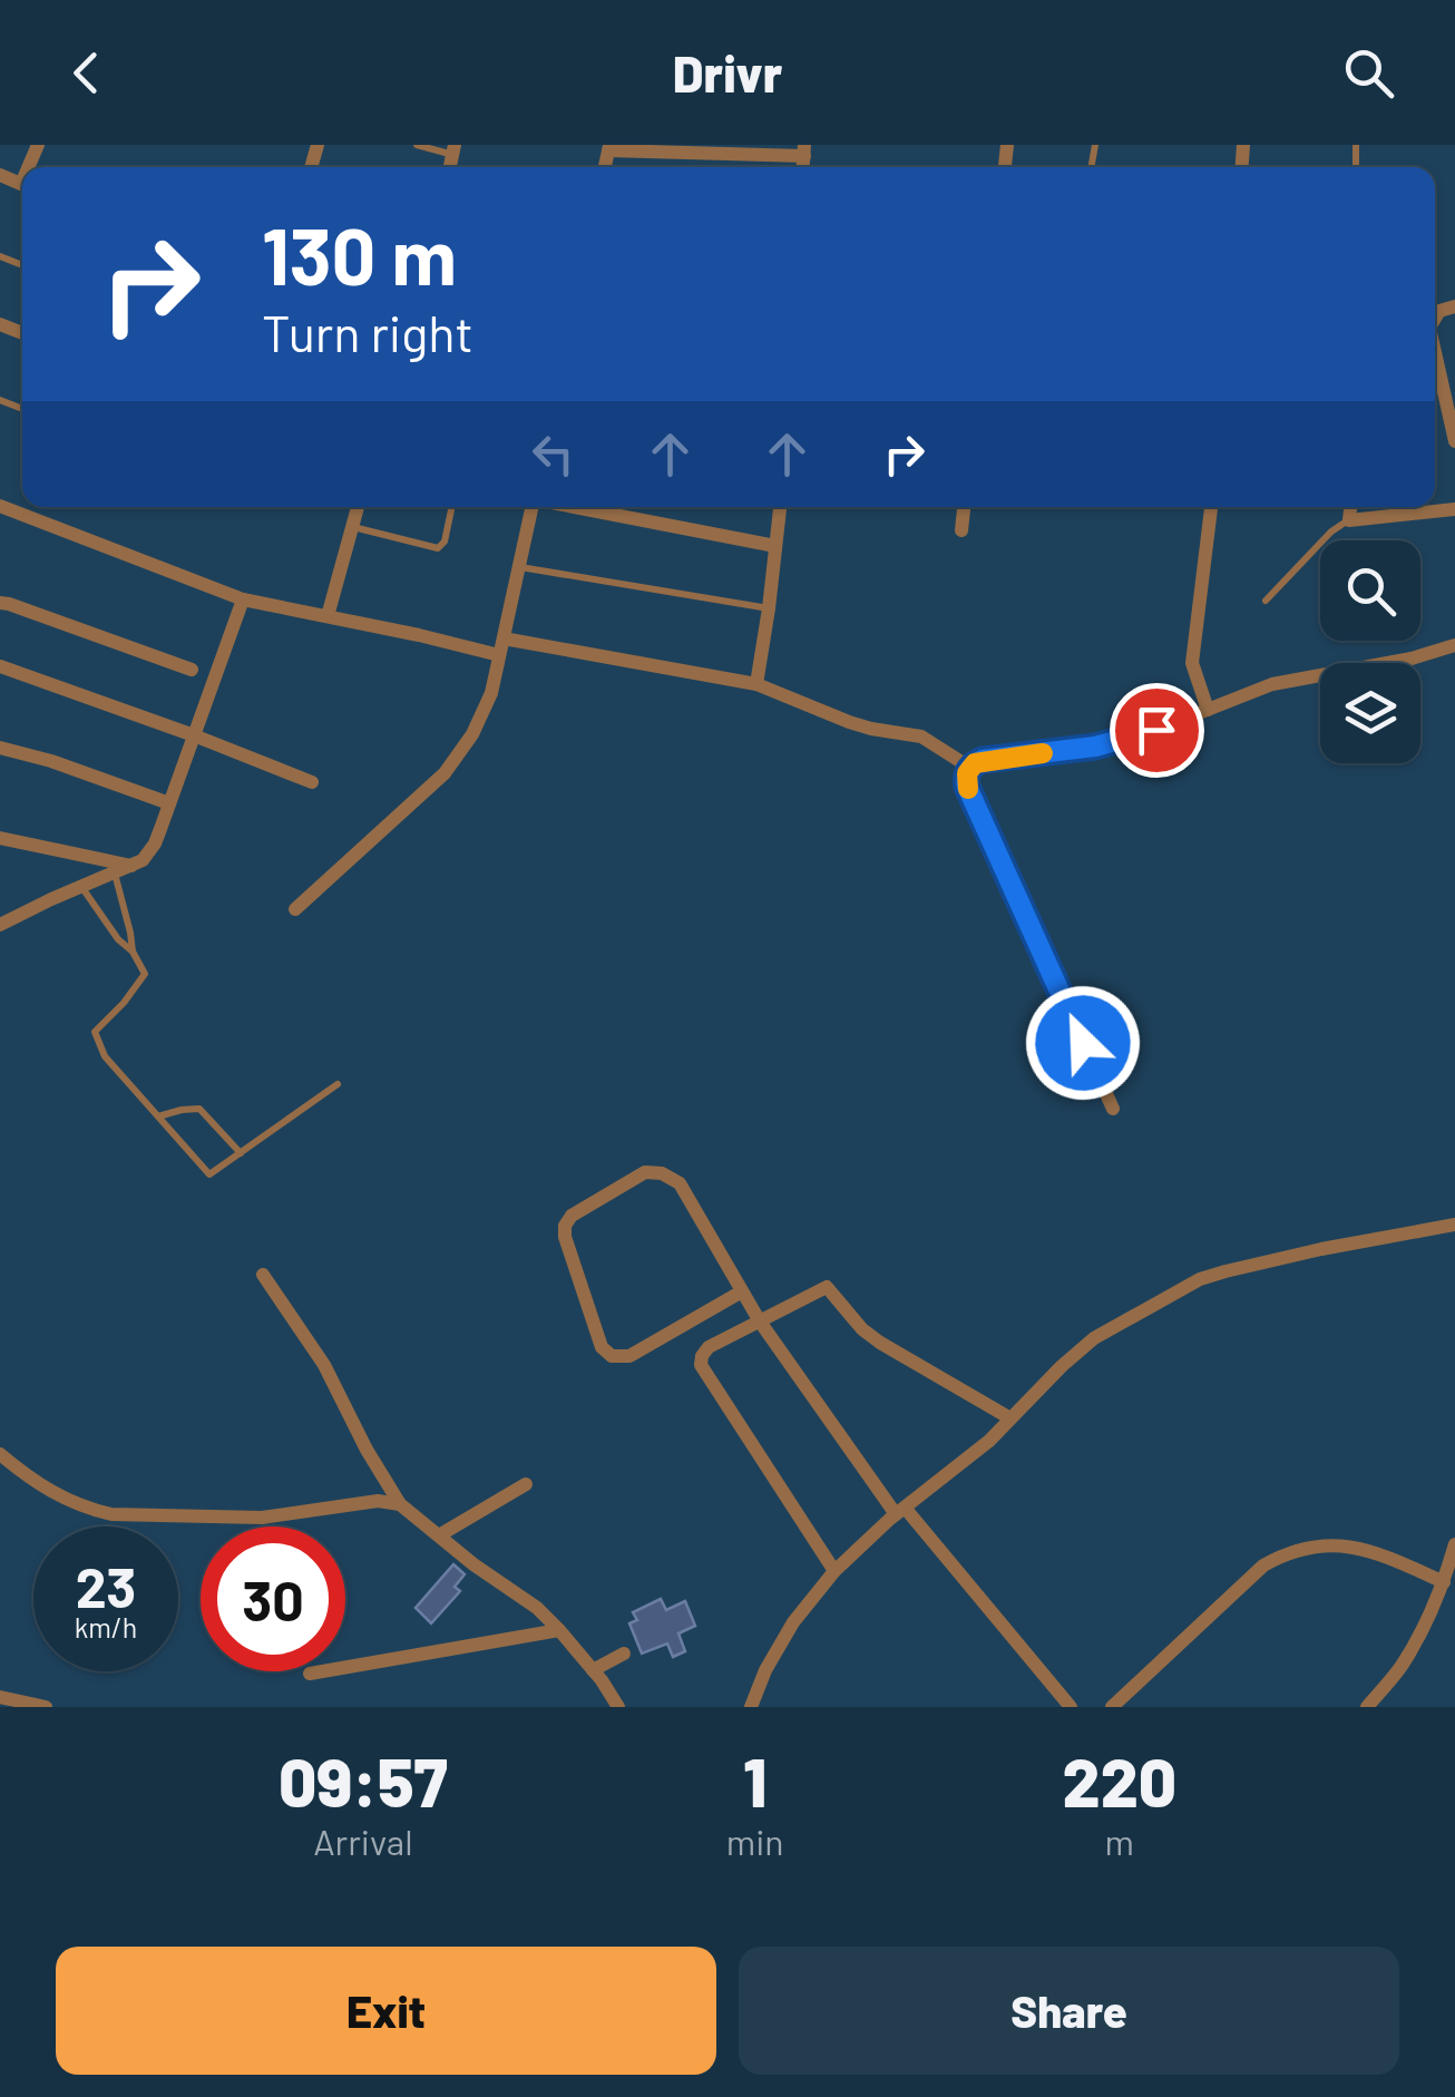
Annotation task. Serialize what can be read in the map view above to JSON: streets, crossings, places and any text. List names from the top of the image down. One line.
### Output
{"page":{"header":"Drivr","turn":["130 m","Turn right"],"speed":"23 km/h","limit":"30","eta":["09:57","Arrival","1","min","220","m"],"buttons":["Exit","Share"]}}
